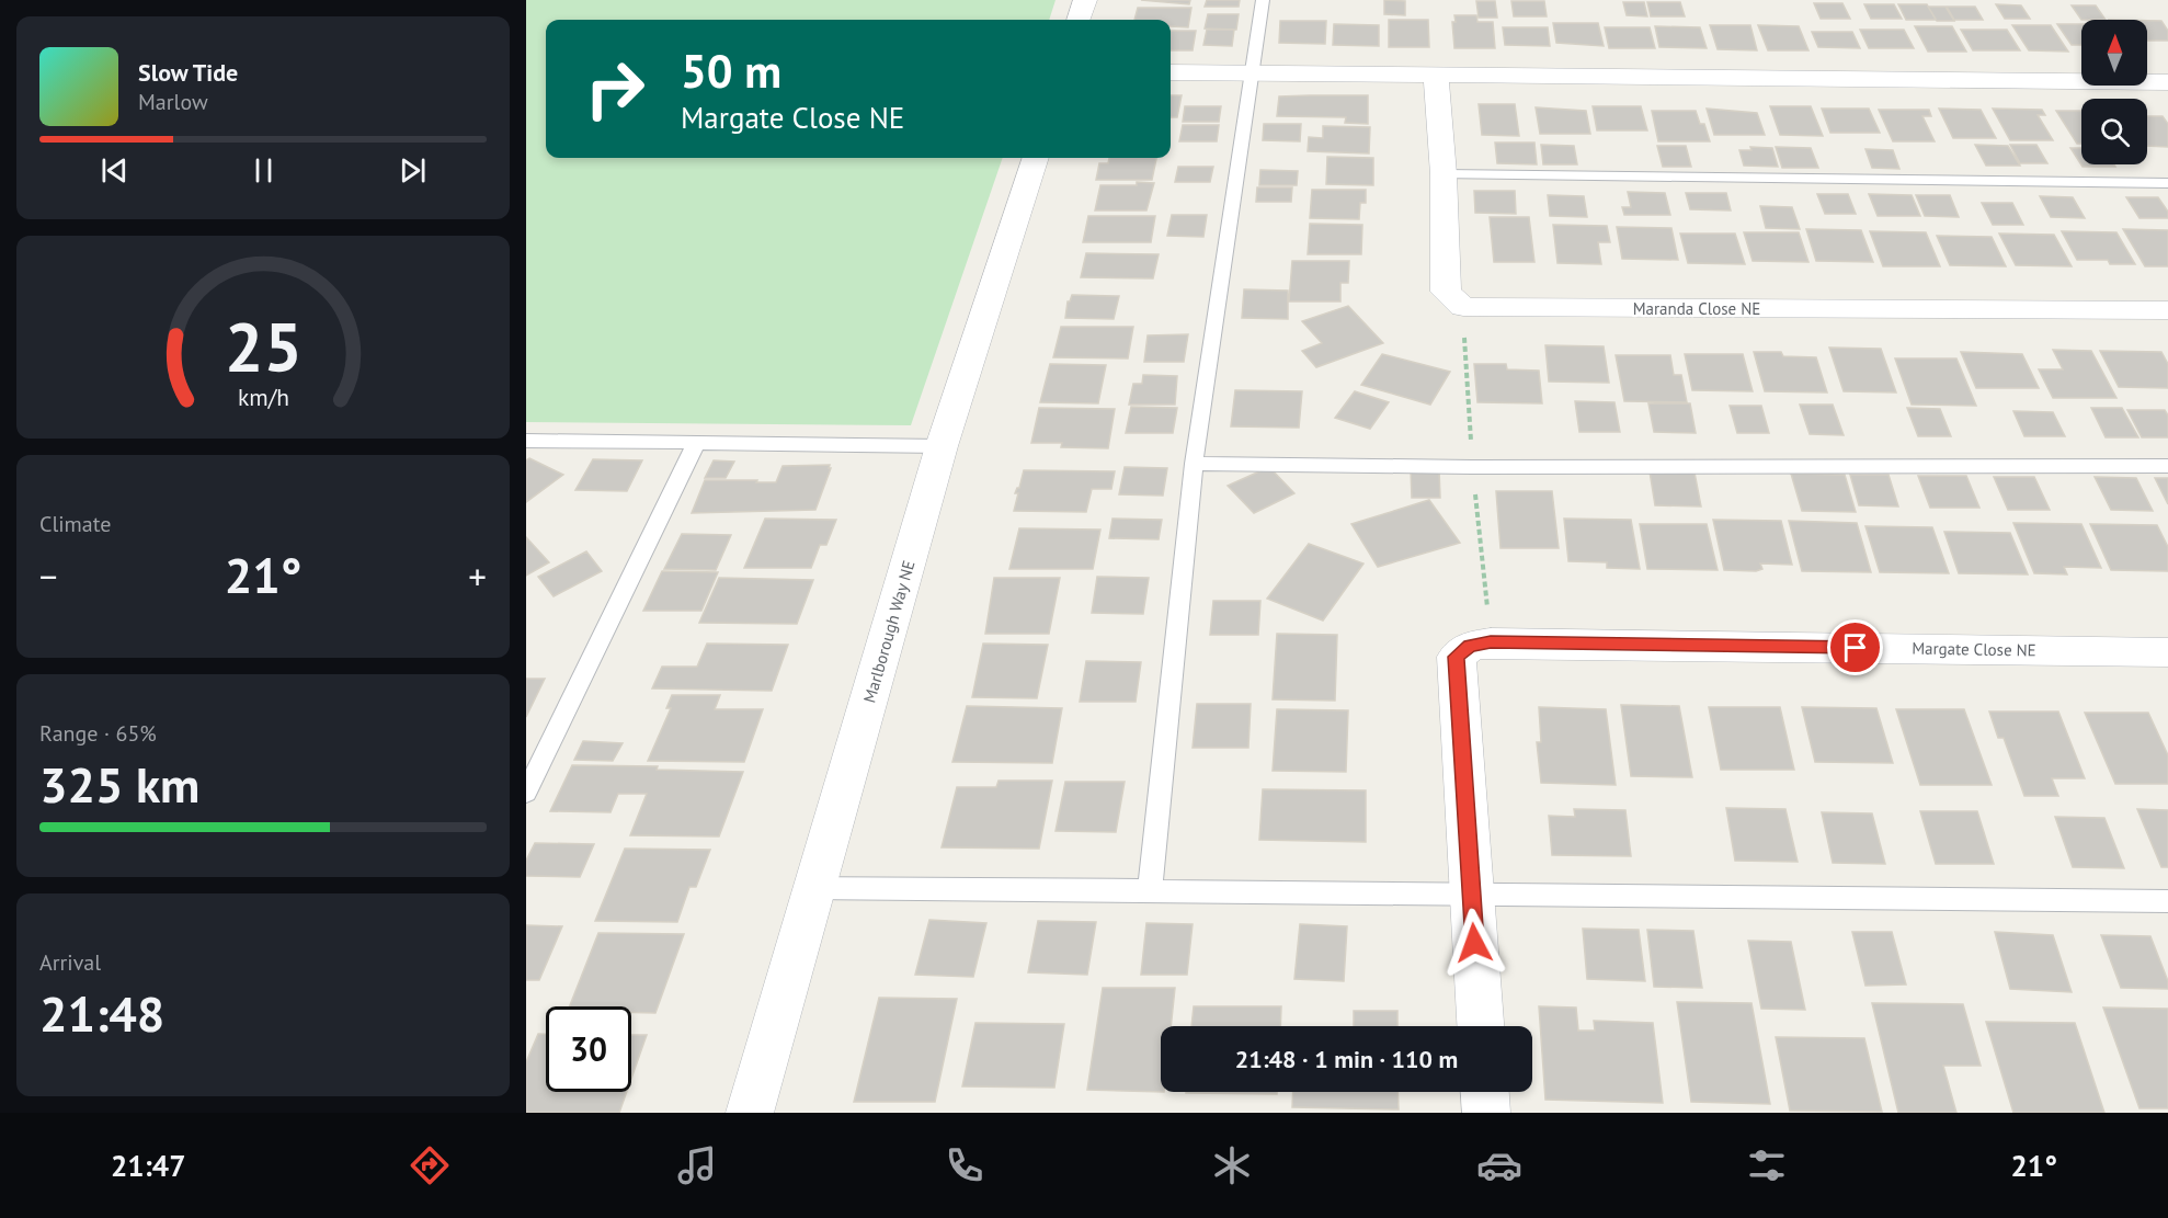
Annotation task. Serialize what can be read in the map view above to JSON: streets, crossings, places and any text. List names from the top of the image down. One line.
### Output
{"streets":{"street":["Maranda Close NE","Marlborough Way NE","Margate Close NE"]},"north":"top","page":{"turn":["50 m","Margate Close NE"],"song":["Slow Tide","Marlow"],"tile":["Climate",["Range · 65%","325 km"],["Arrival","21:48"]],"heat":["−","21°","+"],"limit":"30","trip":"21:48 · 1 min · 110 m","tabs":["21:47","21°"],"gauge":["25","km/h"]}}
